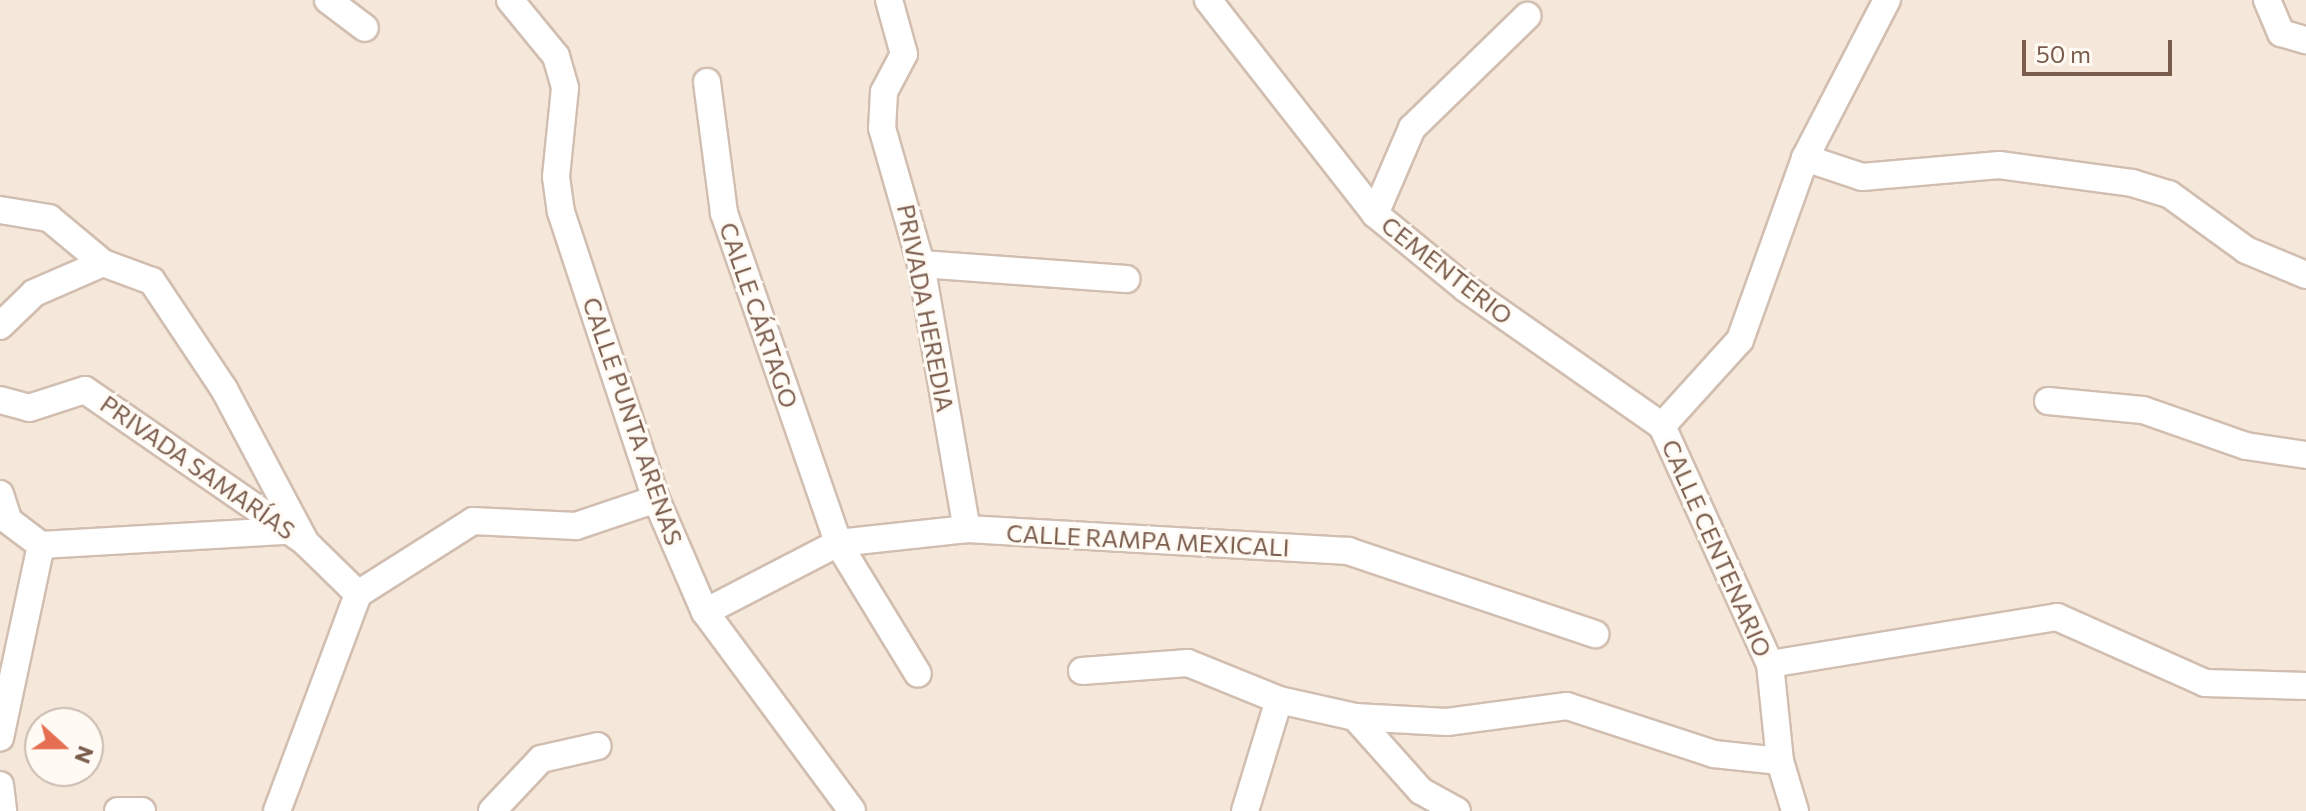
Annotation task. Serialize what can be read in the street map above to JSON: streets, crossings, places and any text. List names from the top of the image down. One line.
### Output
{"streets":{"street":["CEMENTERIO","PRIVADA HEREDIA","CALLE CÁRTAGO","CALLE PUNTA ARENAS","PRIVADA SAMARÍAS","CALLE RAMPA MEXICALI","CALLE CENTENARIO"]},"crossings":[["CEMENTERIO","CALLE CENTENARIO"],["PRIVADA HEREDIA","CALLE RAMPA MEXICALI"],["CALLE CÁRTAGO","CALLE RAMPA MEXICALI"],["CALLE PUNTA ARENAS","CALLE RAMPA MEXICALI"]],"scale_bar":"50 m","north":"right"}
